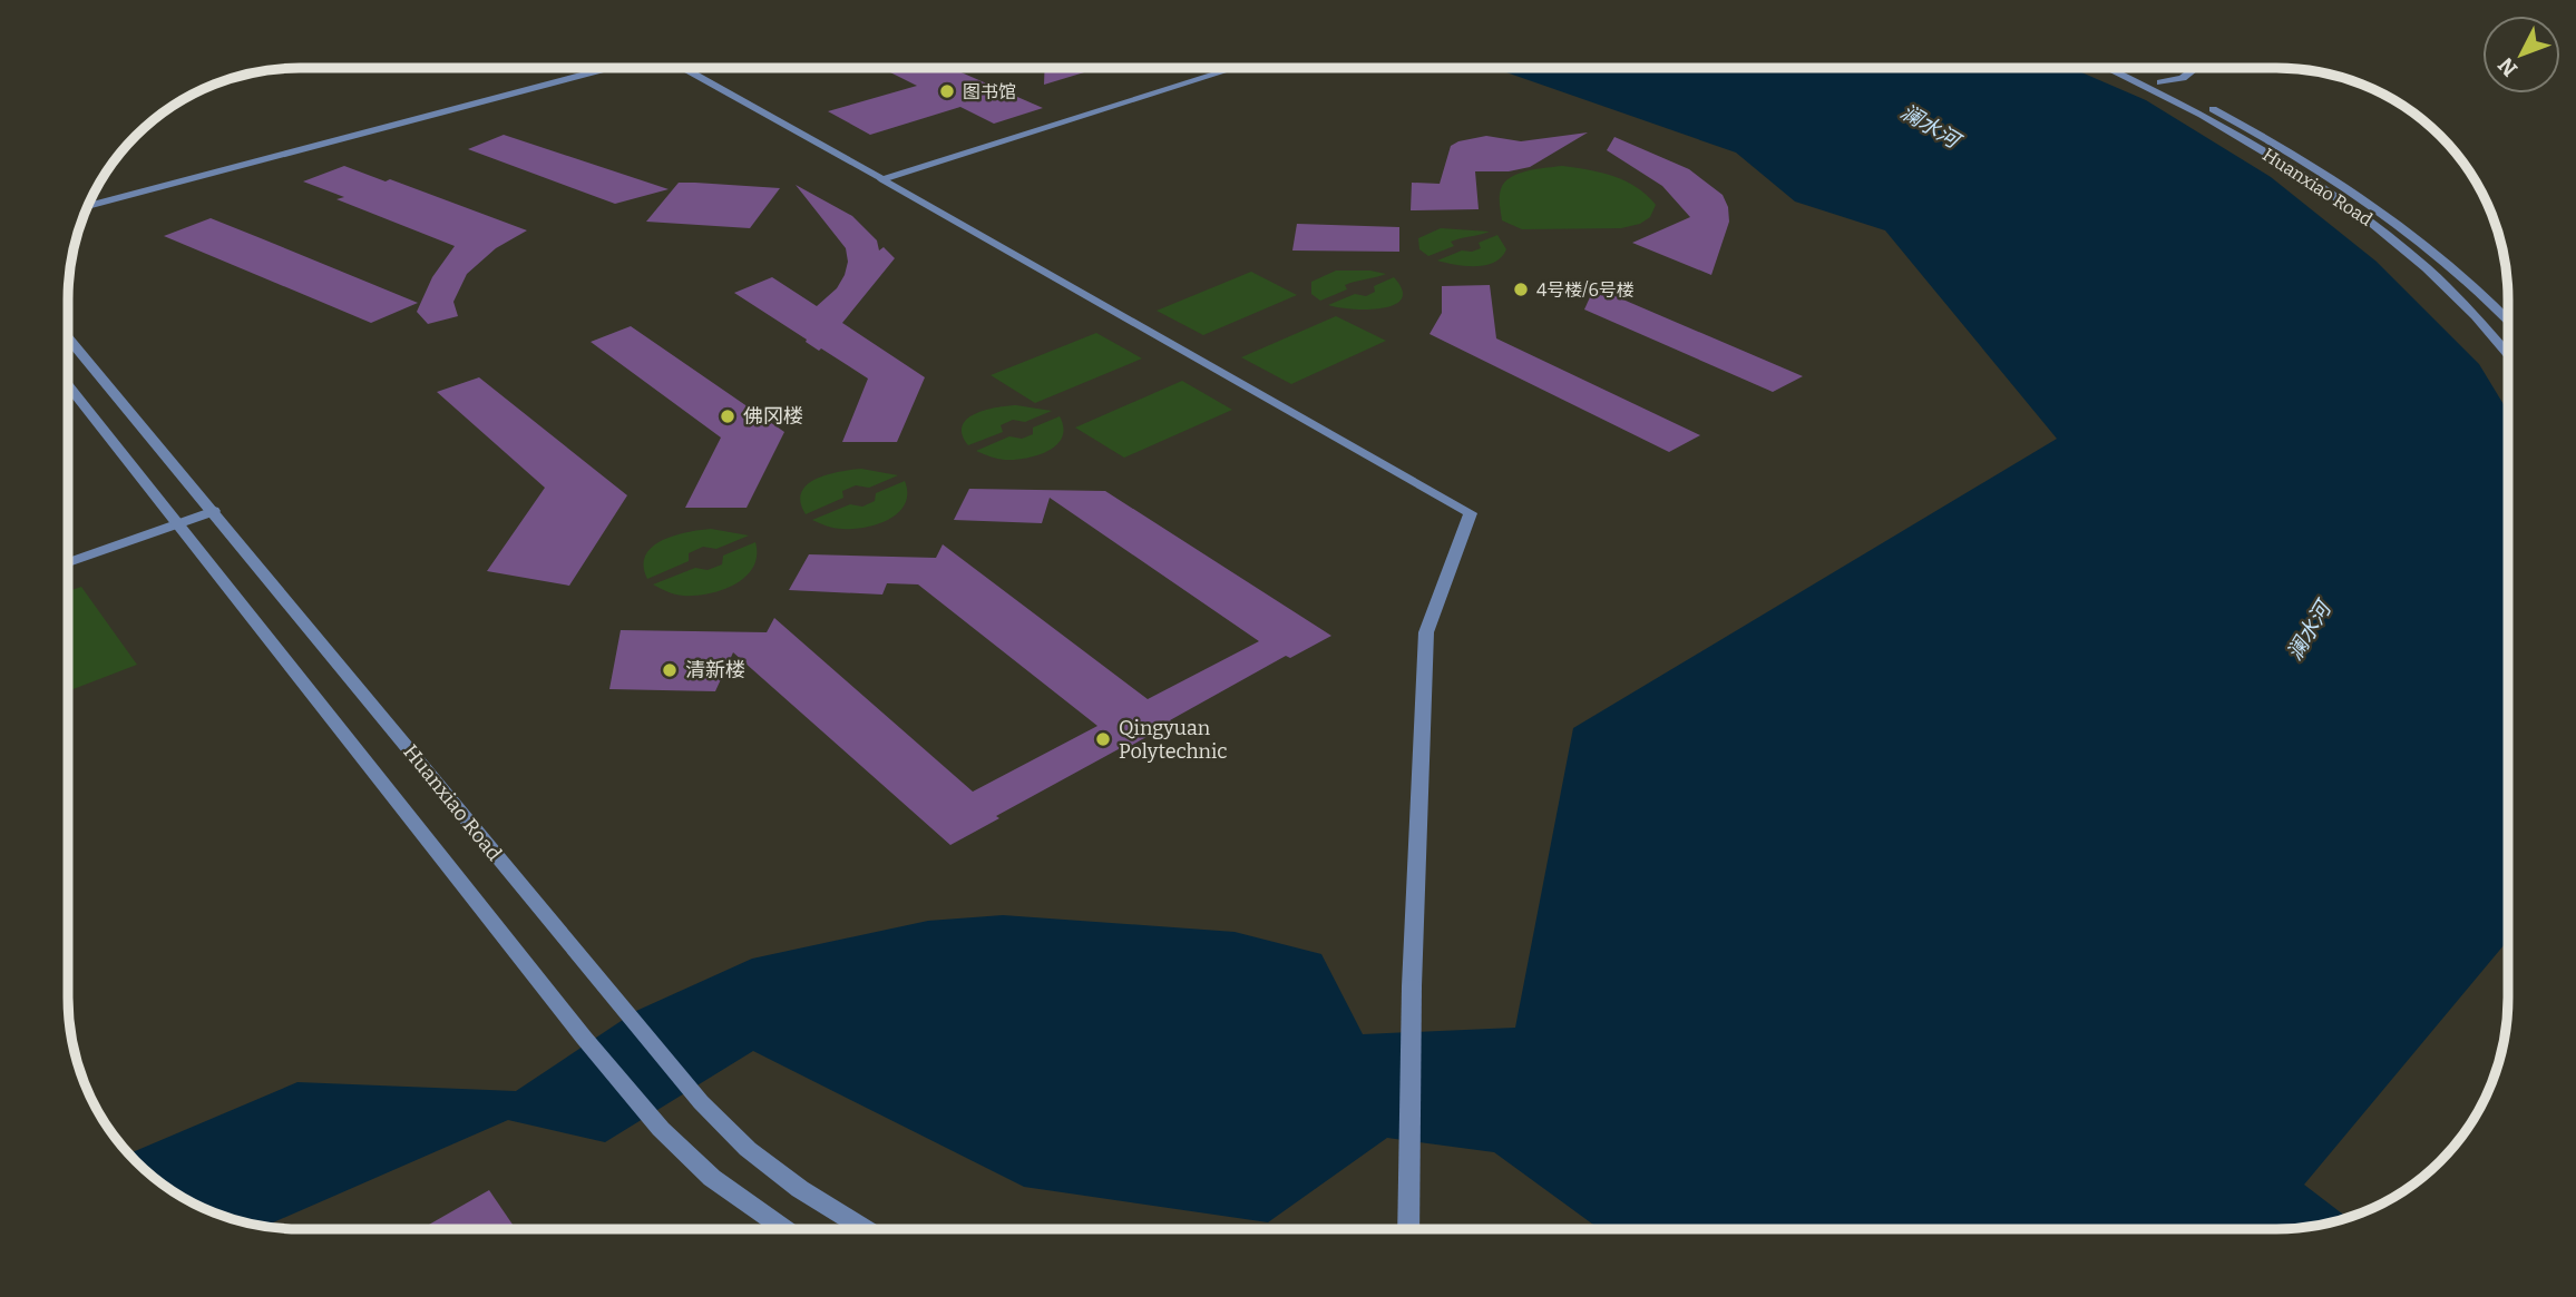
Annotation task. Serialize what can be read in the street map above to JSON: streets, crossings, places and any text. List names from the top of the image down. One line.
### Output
{"streets":{"street":["Huanxiao Road"]},"water":["澜水河"],"places":["图书馆","4号楼/6号楼","佛冈楼","清新楼","Qingyuan Polytechnic"],"north":"bottom left"}
